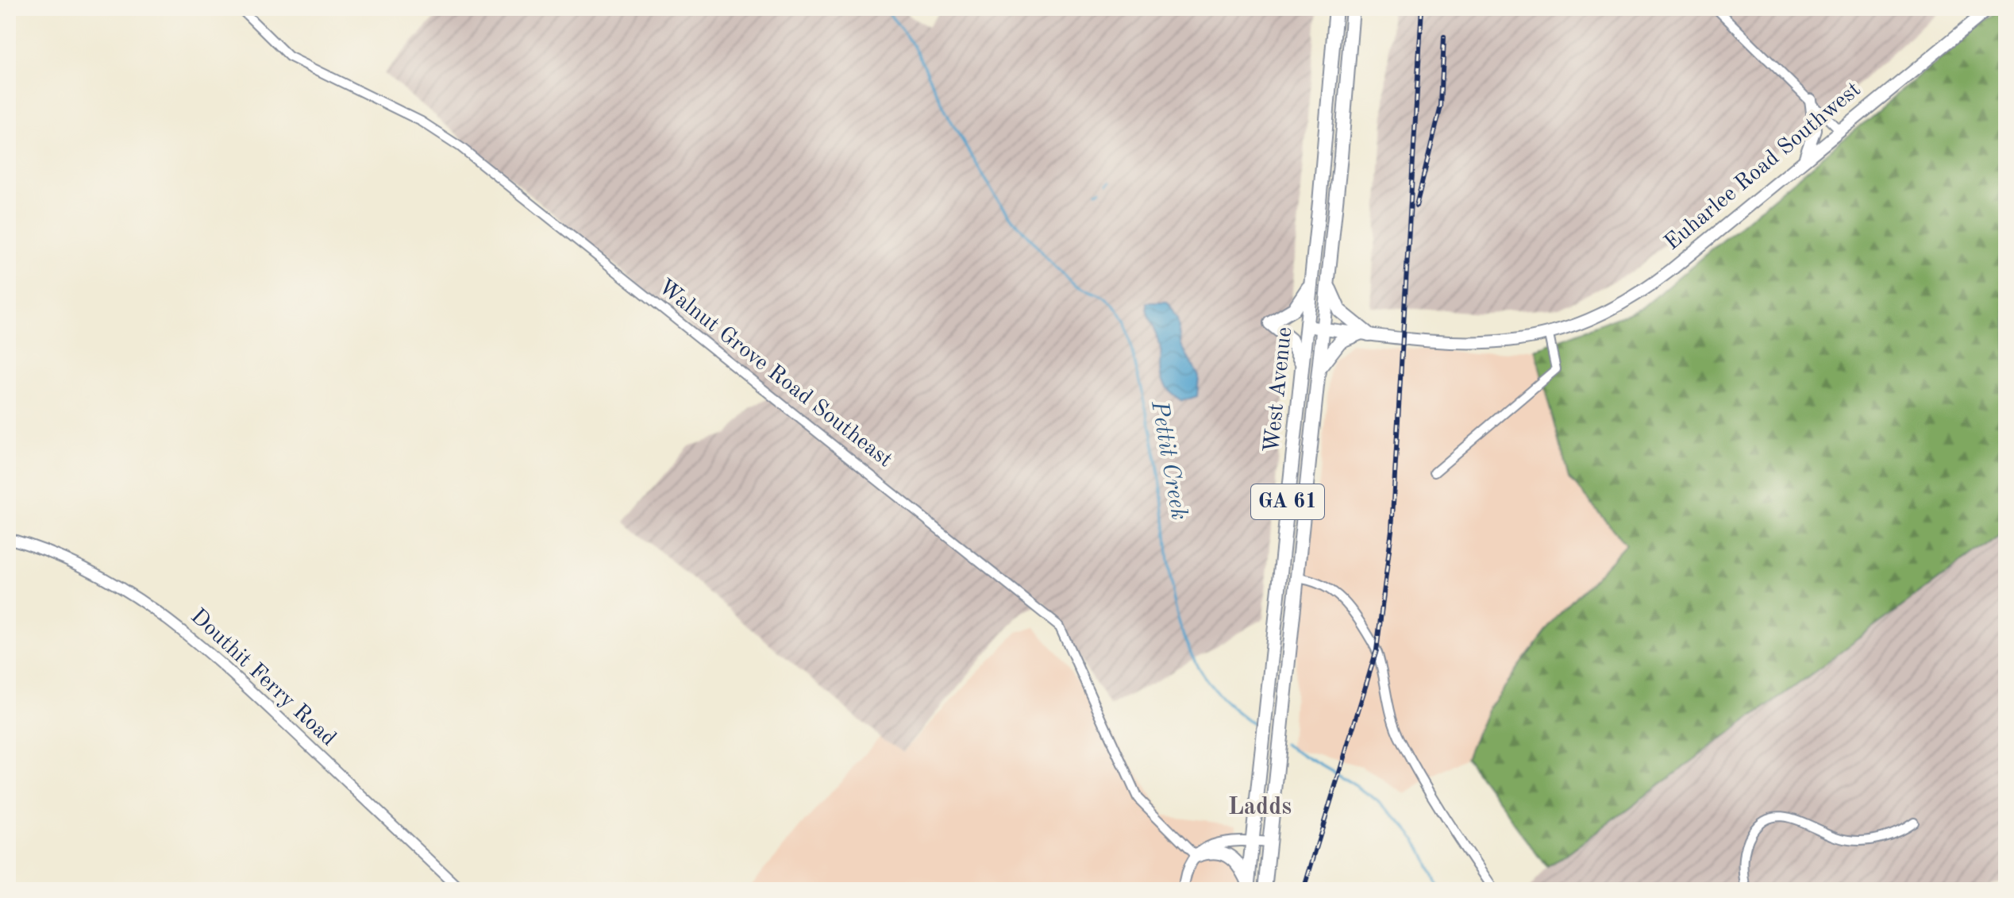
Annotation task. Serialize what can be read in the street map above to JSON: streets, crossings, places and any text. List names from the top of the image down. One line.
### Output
{"streets":{"main road":["Euharlee Road Southwest","West Avenue","GA 61"],"street":["Walnut Grove Road Southeast","Douthit Ferry Road"]},"crossings":[["Euharlee Road Southwest","West Avenue"]],"districts":["Ladds"],"water":["Pettit Creek"]}
